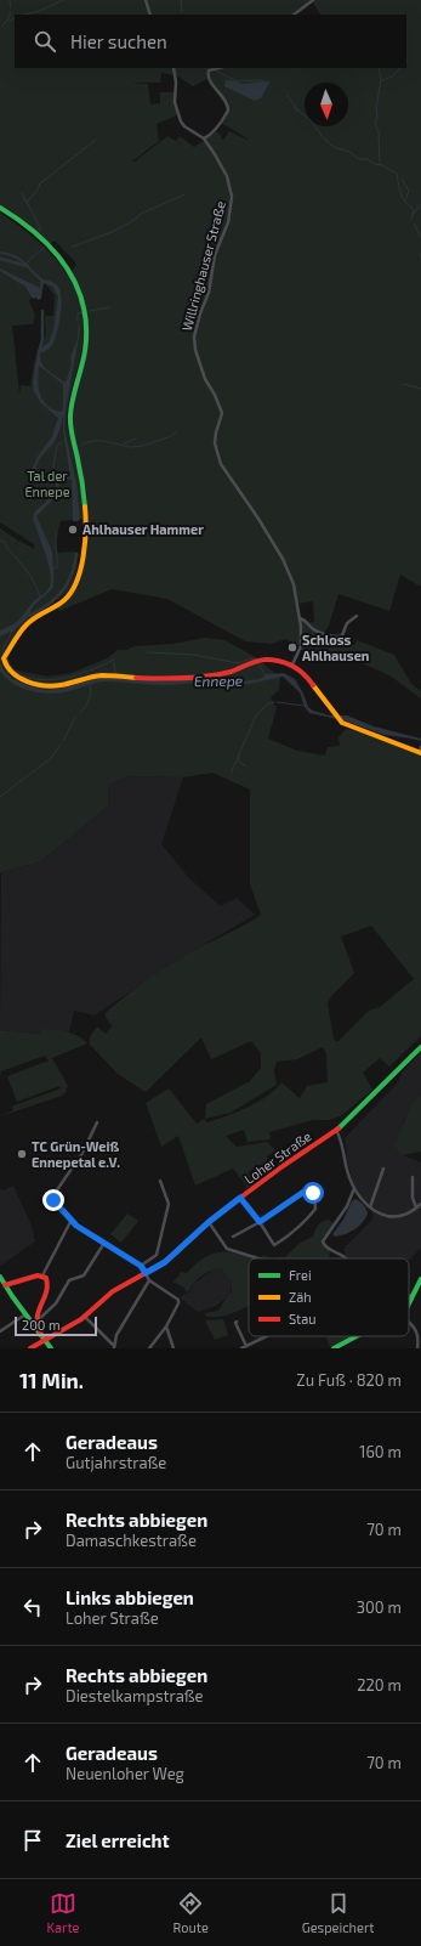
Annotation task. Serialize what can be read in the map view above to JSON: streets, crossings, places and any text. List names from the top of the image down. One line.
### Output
{"streets":{"street":["Willringhauser Straße","Loher Straße"]},"water":["Ennepe"],"parks":["Tal der Ennepe"],"places":["Ahlhauser Hammer","Schloss Ahlhausen","TC Grün-Weiß Ennepetal e.V."],"legend":["Frei","Zäh","Stau"],"scale_bar":"200 m","north":"bottom","page":{"search":"Hier suchen","scale":"200 m","heading":["11 Min.","Zu Fuß · 820 m"],"list":[["Geradeaus","Gutjahrstraße","160 m"],["Rechts abbiegen","Damaschkestraße","70 m"],["Links abbiegen","Loher Straße","300 m"],["Rechts abbiegen","Diestelkampstraße","220 m"],["Geradeaus","Neuenloher Weg","70 m"],"Ziel erreicht"],"nav":["Karte","Route","Gespeichert"]}}
